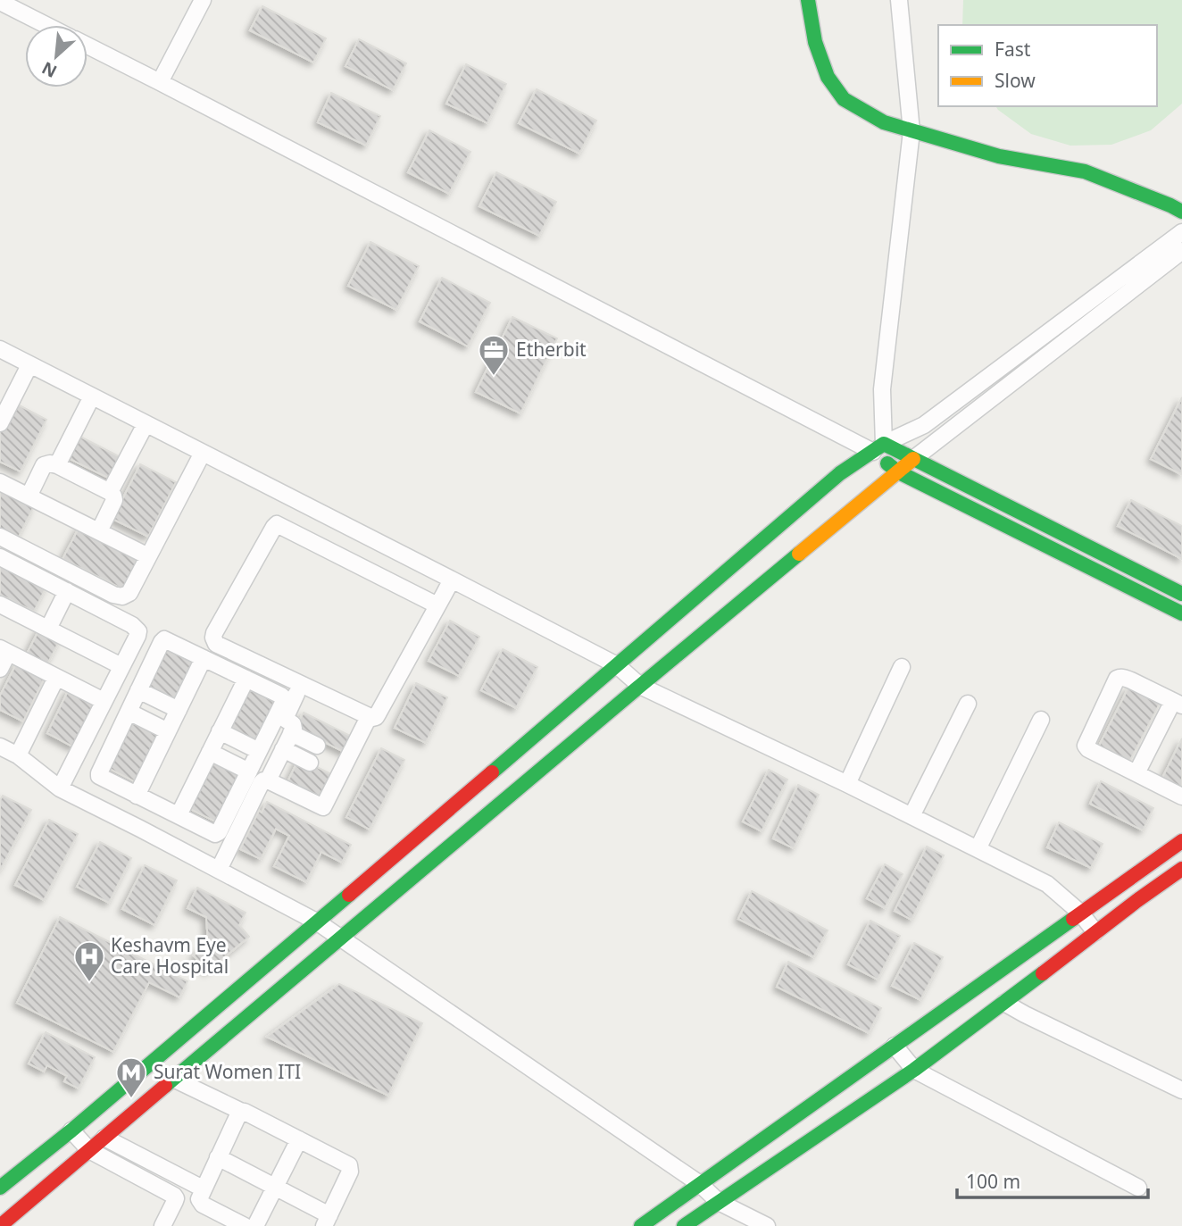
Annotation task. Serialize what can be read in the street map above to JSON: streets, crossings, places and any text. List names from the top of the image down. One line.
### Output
{"places":{"office":["Etherbit"],"hospital":["Keshavm Eye Care Hospital"],"metro station":["Surat Women ITI"]},"legend":["Fast","Slow"],"scale_bar":"100 m","north":"bottom left"}
